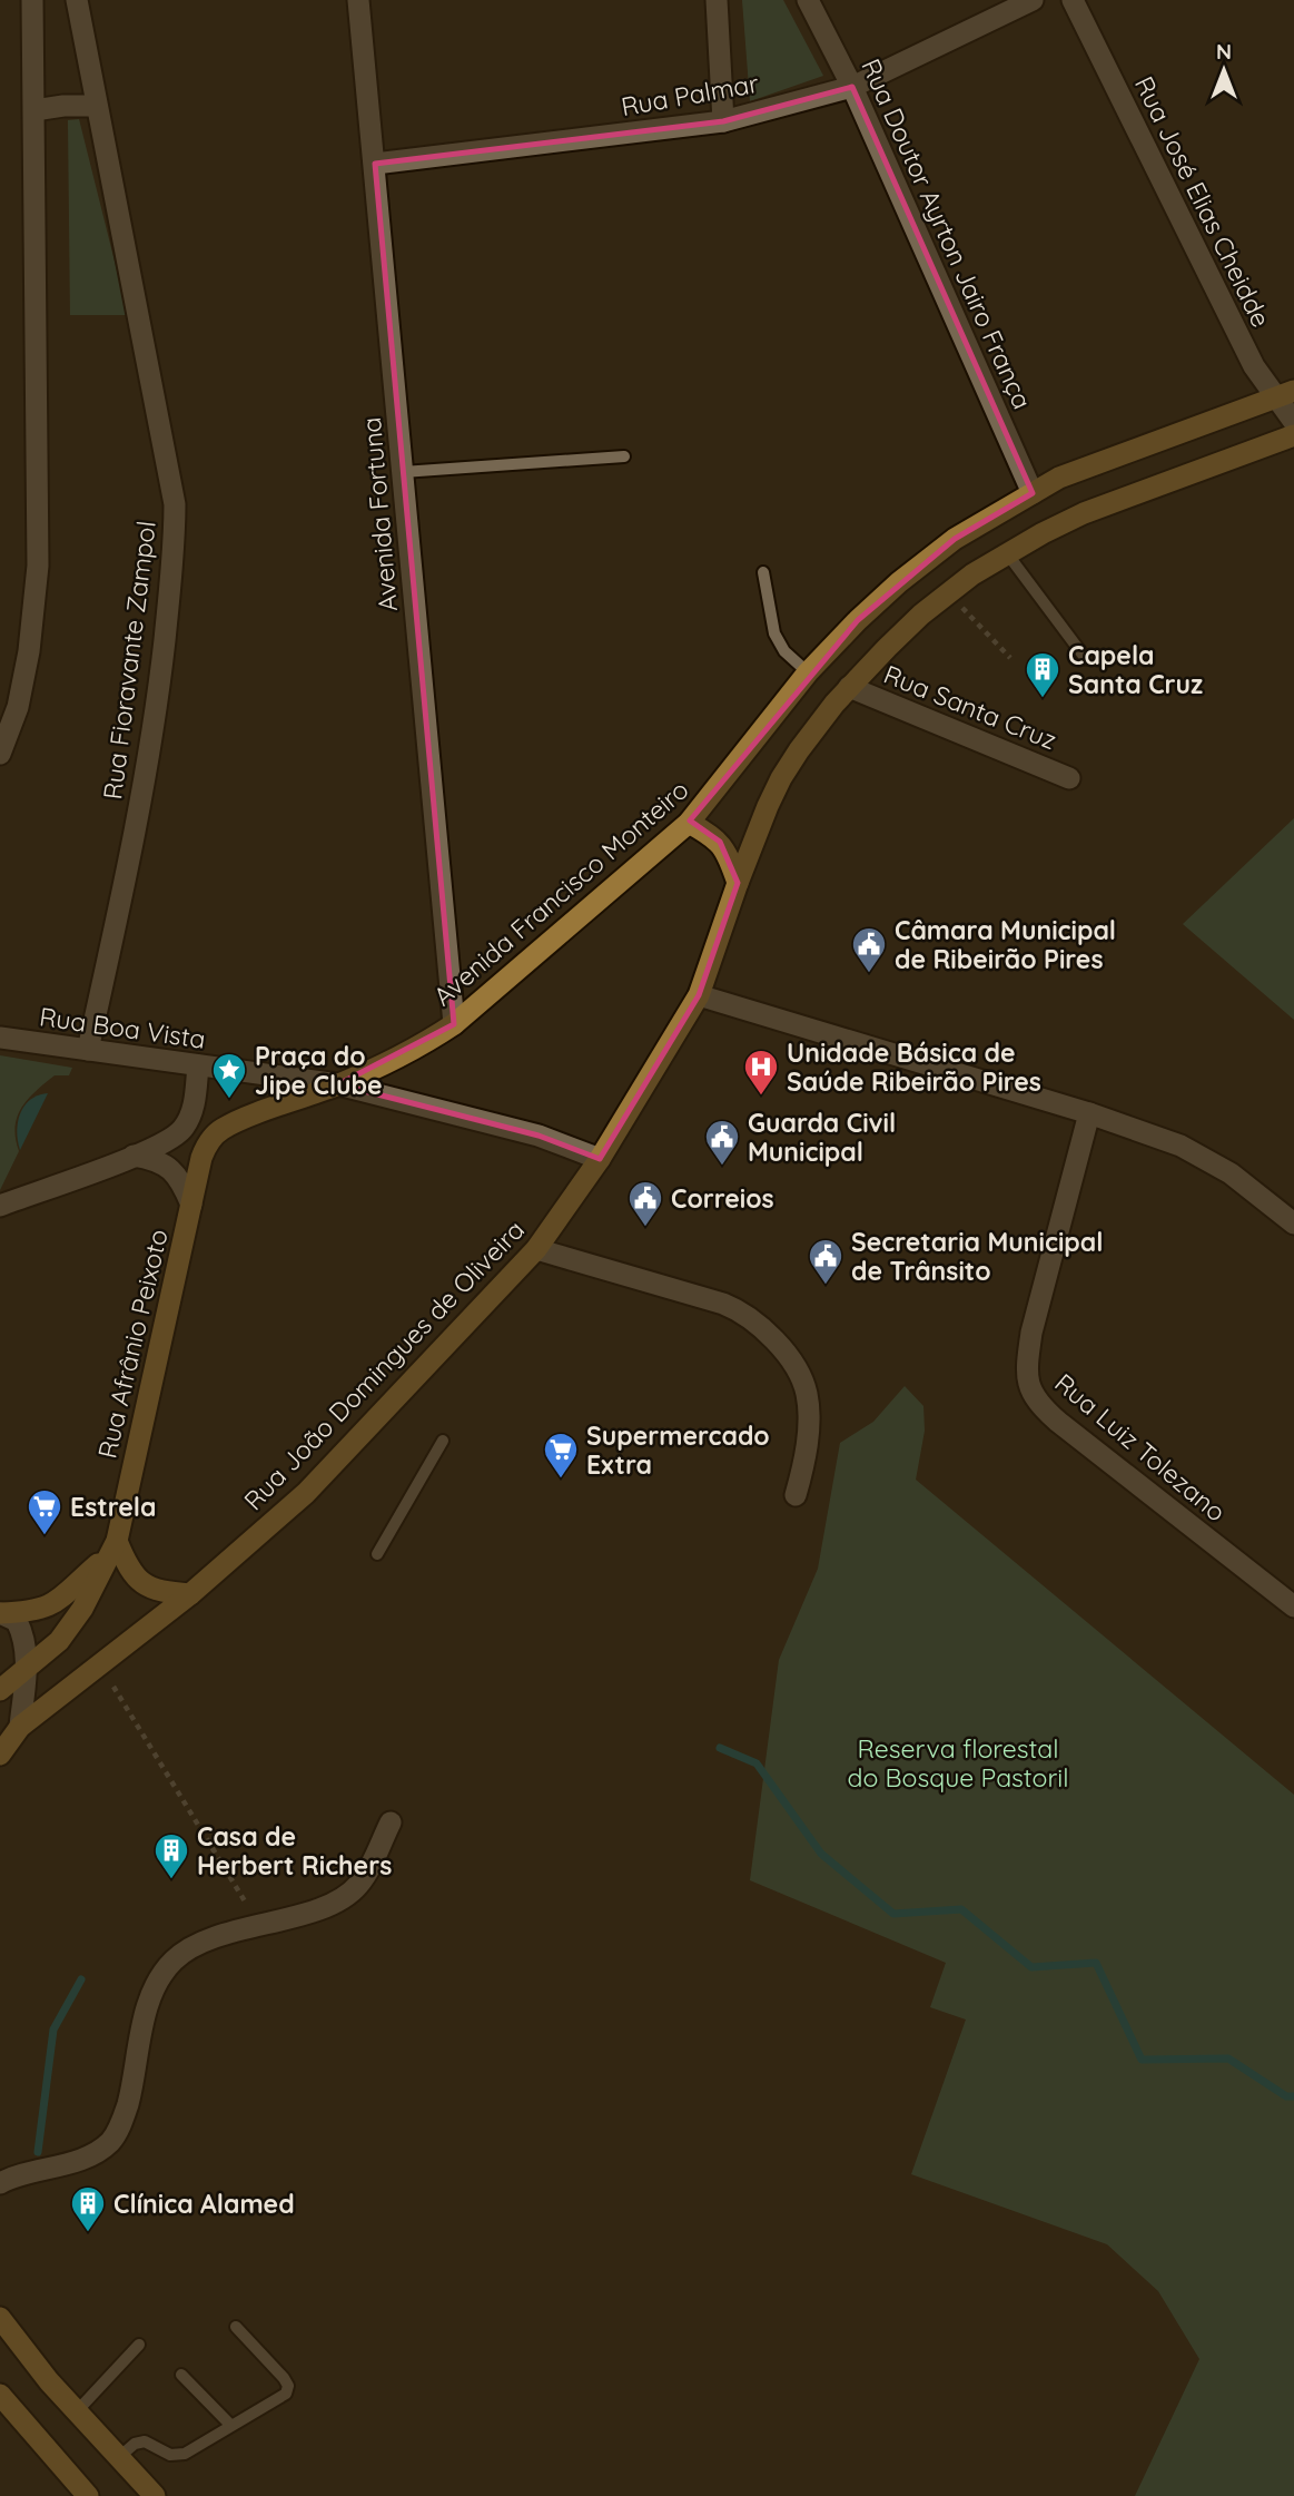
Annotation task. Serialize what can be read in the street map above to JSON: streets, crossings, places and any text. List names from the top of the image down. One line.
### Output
{"streets":{"main road":["Avenida Francisco Monteiro","Rua Afrânio Peixoto","Rua João Domingues de Oliveira"],"street":["Rua Palmar","Rua José Elias Cheidde","Rua Doutor Ayrton Jairo França","Avenida Fortuna","Rua Fioravante Zampol","Rua Santa Cruz","Rua Boa Vista","Rua Luiz Tolezano"]},"crossings":[["Rua Palmar","Rua Doutor Ayrton Jairo França"],["Rua Palmar","Avenida Fortuna"],["Rua José Elias Cheidde","Avenida Francisco Monteiro"],["Rua Doutor Ayrton Jairo França","Avenida Francisco Monteiro"],["Avenida Fortuna","Avenida Francisco Monteiro"],["Rua Fioravante Zampol","Rua Boa Vista"],["Avenida Francisco Monteiro","Rua Boa Vista"],["Avenida Francisco Monteiro","Rua Afrânio Peixoto"],["Rua Boa Vista","Rua João Domingues de Oliveira"]],"parks":["Reserva florestal do Bosque Pastoril"],"places":{"building":["Capela Santa Cruz","Casa de Herbert Richers","Clínica Alamed"],"public building":["Câmara Municipal de Ribeirão Pires","Guarda Civil Municipal","Correios","Secretaria Municipal de Trânsito"],"hospital":["Unidade Básica de Saúde Ribeirão Pires"],"place":["Praça do Jipe Clube"],"supermarket":["Supermercado Extra","Estrela"]},"north":"top"}
